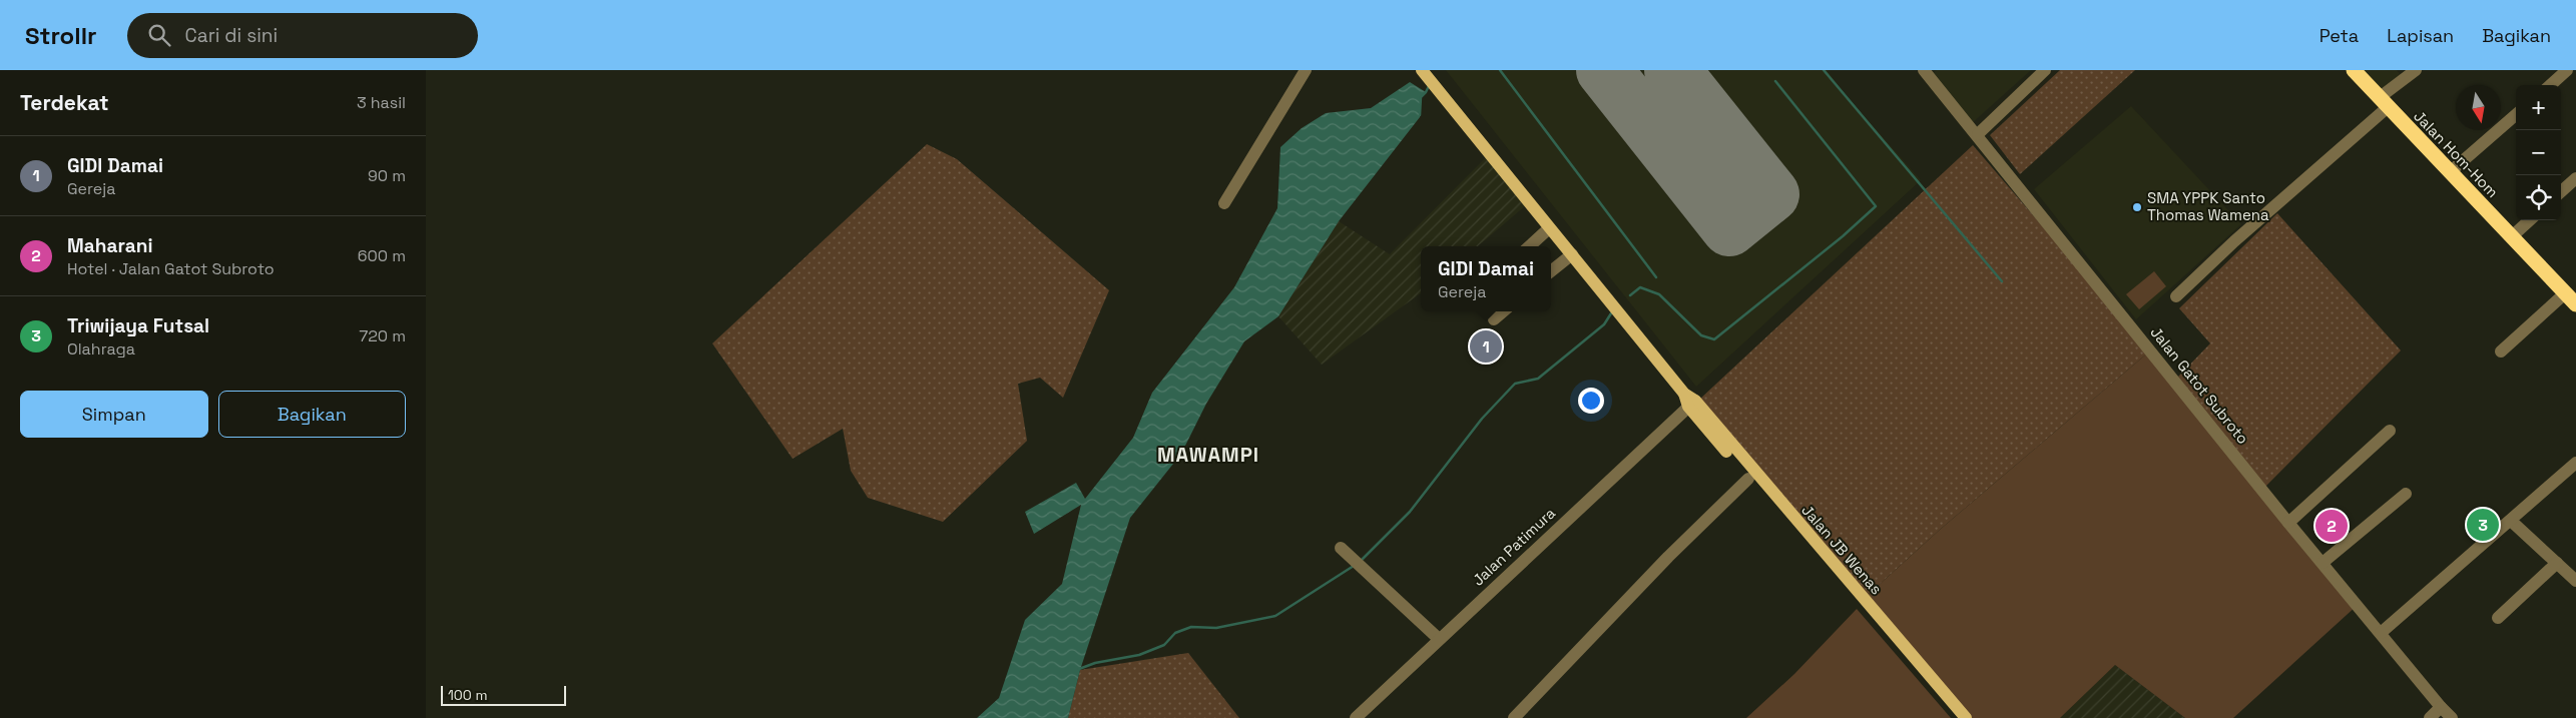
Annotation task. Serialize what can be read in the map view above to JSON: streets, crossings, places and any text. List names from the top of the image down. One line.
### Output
{"streets":{"highway":["Jalan Hom-Hom"],"main road":["Jalan JB Wenas"],"street":["Jalan Gatot Subroto","Jalan Patimura"]},"crossings":[["Jalan Patimura","Jalan JB Wenas"]],"districts":["MAWAMPI"],"places":["SMA YPPK Santo Thomas Wamena"],"scale_bar":"100 m","north":"bottom","page":{"header":"Strollr","search":"Cari di sini","nav":["Peta","Lapisan","Bagikan"],"heading":["Terdekat","3 hasil"],"map_buttons":["+","−"],"list":[{"mark":"1","name":"GIDI Damai","note":"Gereja","value":"90 m"},{"mark":"2","name":"Maharani","note":"Hotel · Jalan Gatot Subroto","value":"600 m"},{"mark":"3","name":"Triwijaya Futsal","note":"Olahraga","value":"720 m"}],"popup":["GIDI Damai","Gereja"],"pins":["1","3","2"],"buttons":["Simpan","Bagikan"],"scale":"100 m"}}
